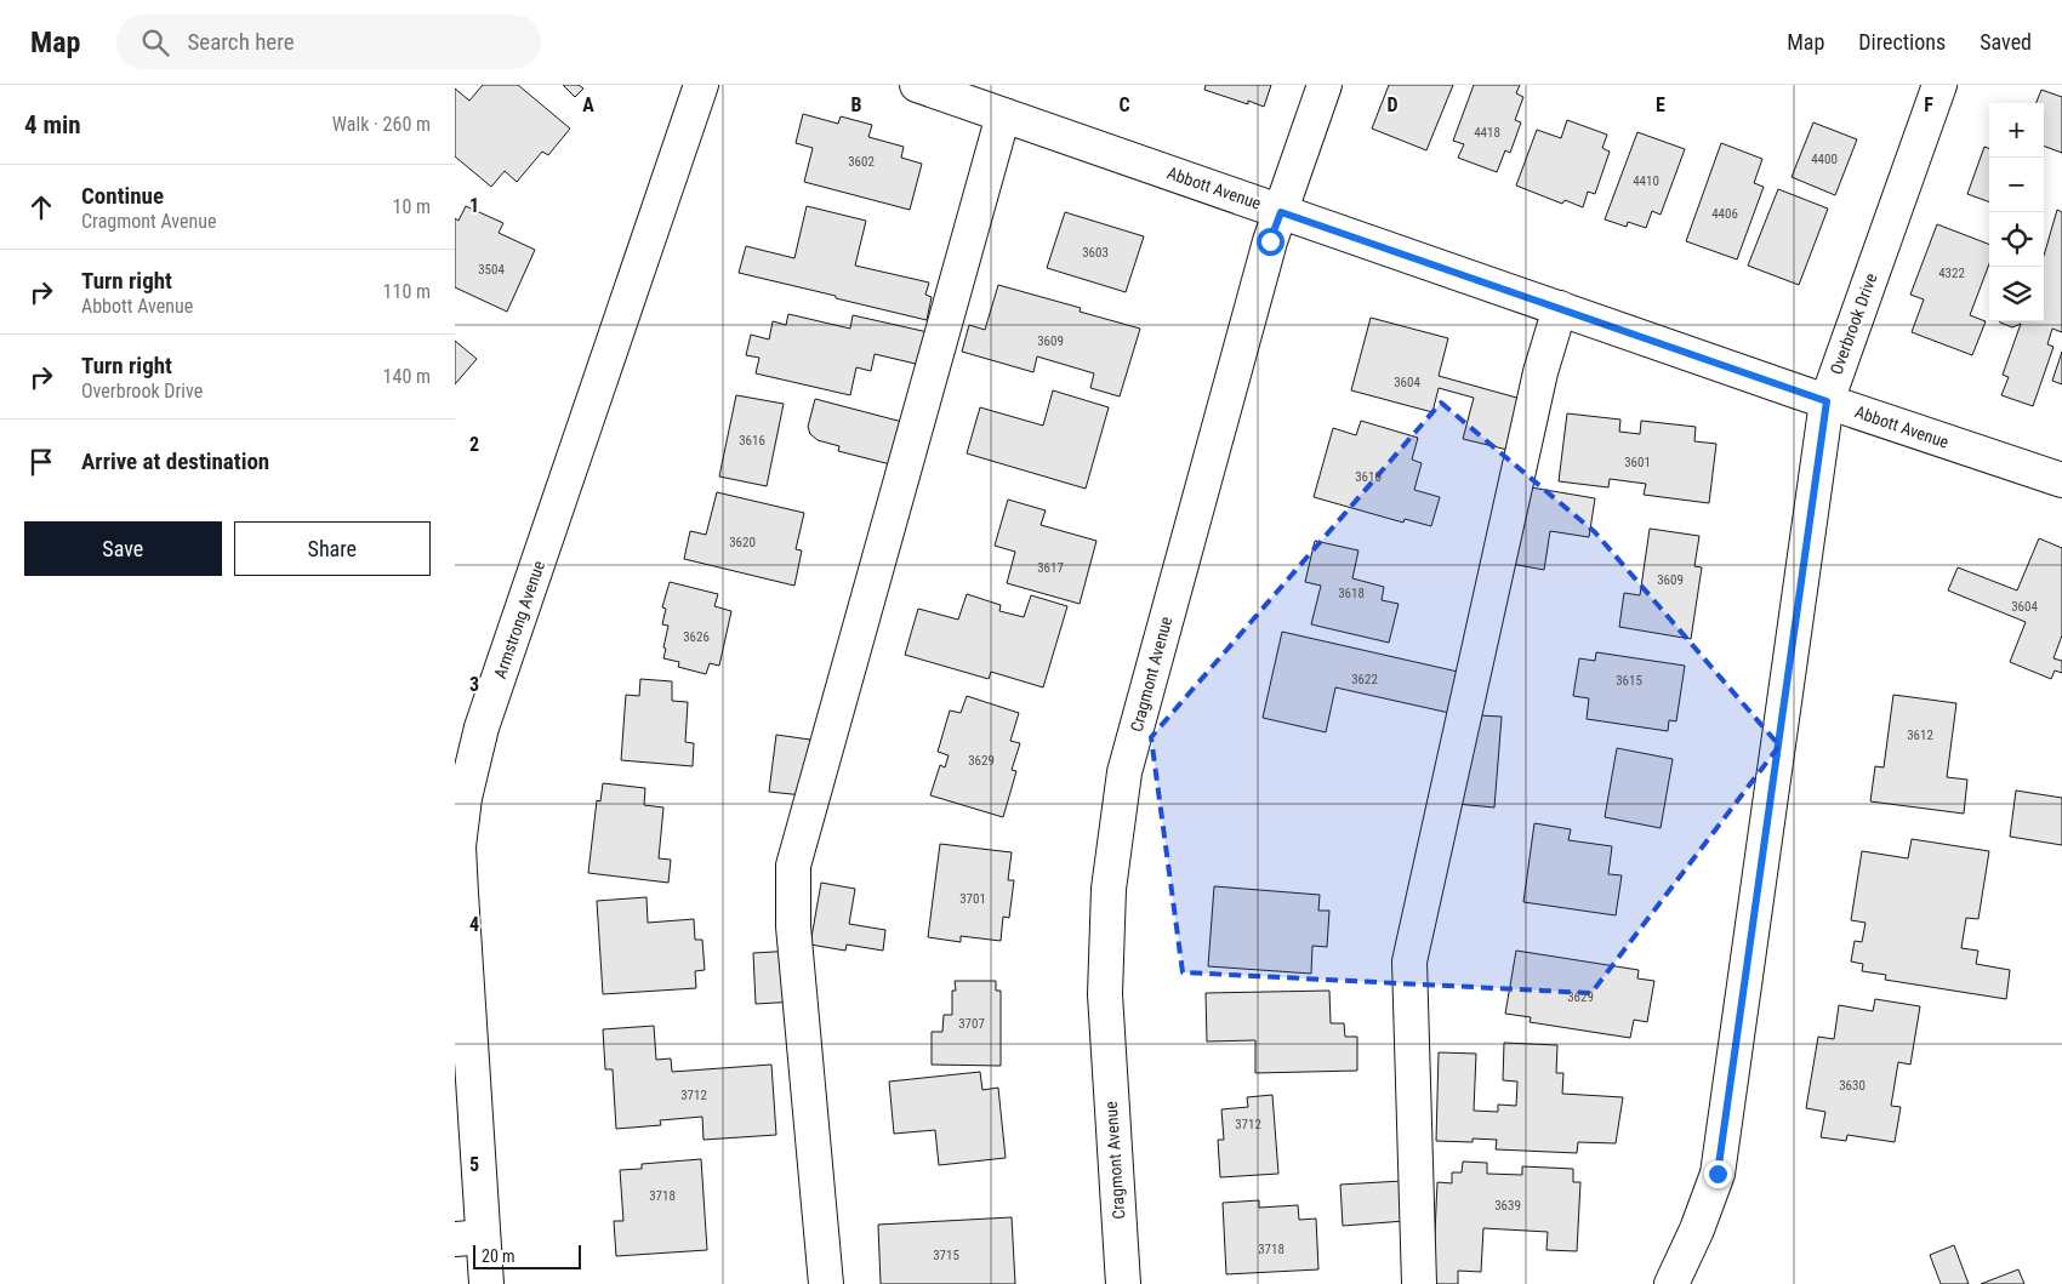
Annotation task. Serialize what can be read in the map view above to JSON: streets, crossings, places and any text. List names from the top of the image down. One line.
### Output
{"streets":{"street":["Abbott Avenue","Overbrook Drive","Armstrong Avenue","Cragmont Avenue"]},"crossings":[["Abbott Avenue","Overbrook Drive"],["Abbott Avenue","Cragmont Avenue"]],"house_numbers":["4418","4400","3602","4410","4406","3603","3504","4322","3609","3604","3616","3601","3610","3620","3617","3609","3618","3604","3626","3622","3615","3612","3629","3701","3629","3707","3630","3712","3712","3718","3639","3718","3715"],"scale_bar":"20 m","page":{"header":"Map","search":"Search here","nav":["Map","Directions","Saved"],"heading":["4 min","Walk · 260 m"],"map_buttons":["+","−"],"list":[["Continue","Cragmont Avenue","10 m"],["Turn right","Abbott Avenue","110 m"],["Turn right","Overbrook Drive","140 m"],"Arrive at destination"],"buttons":["Save","Share"],"scale":"20 m"},"grid":{"columns":["A","B","C","D","E","F"],"rows":["1","2","3","4","5"]}}
